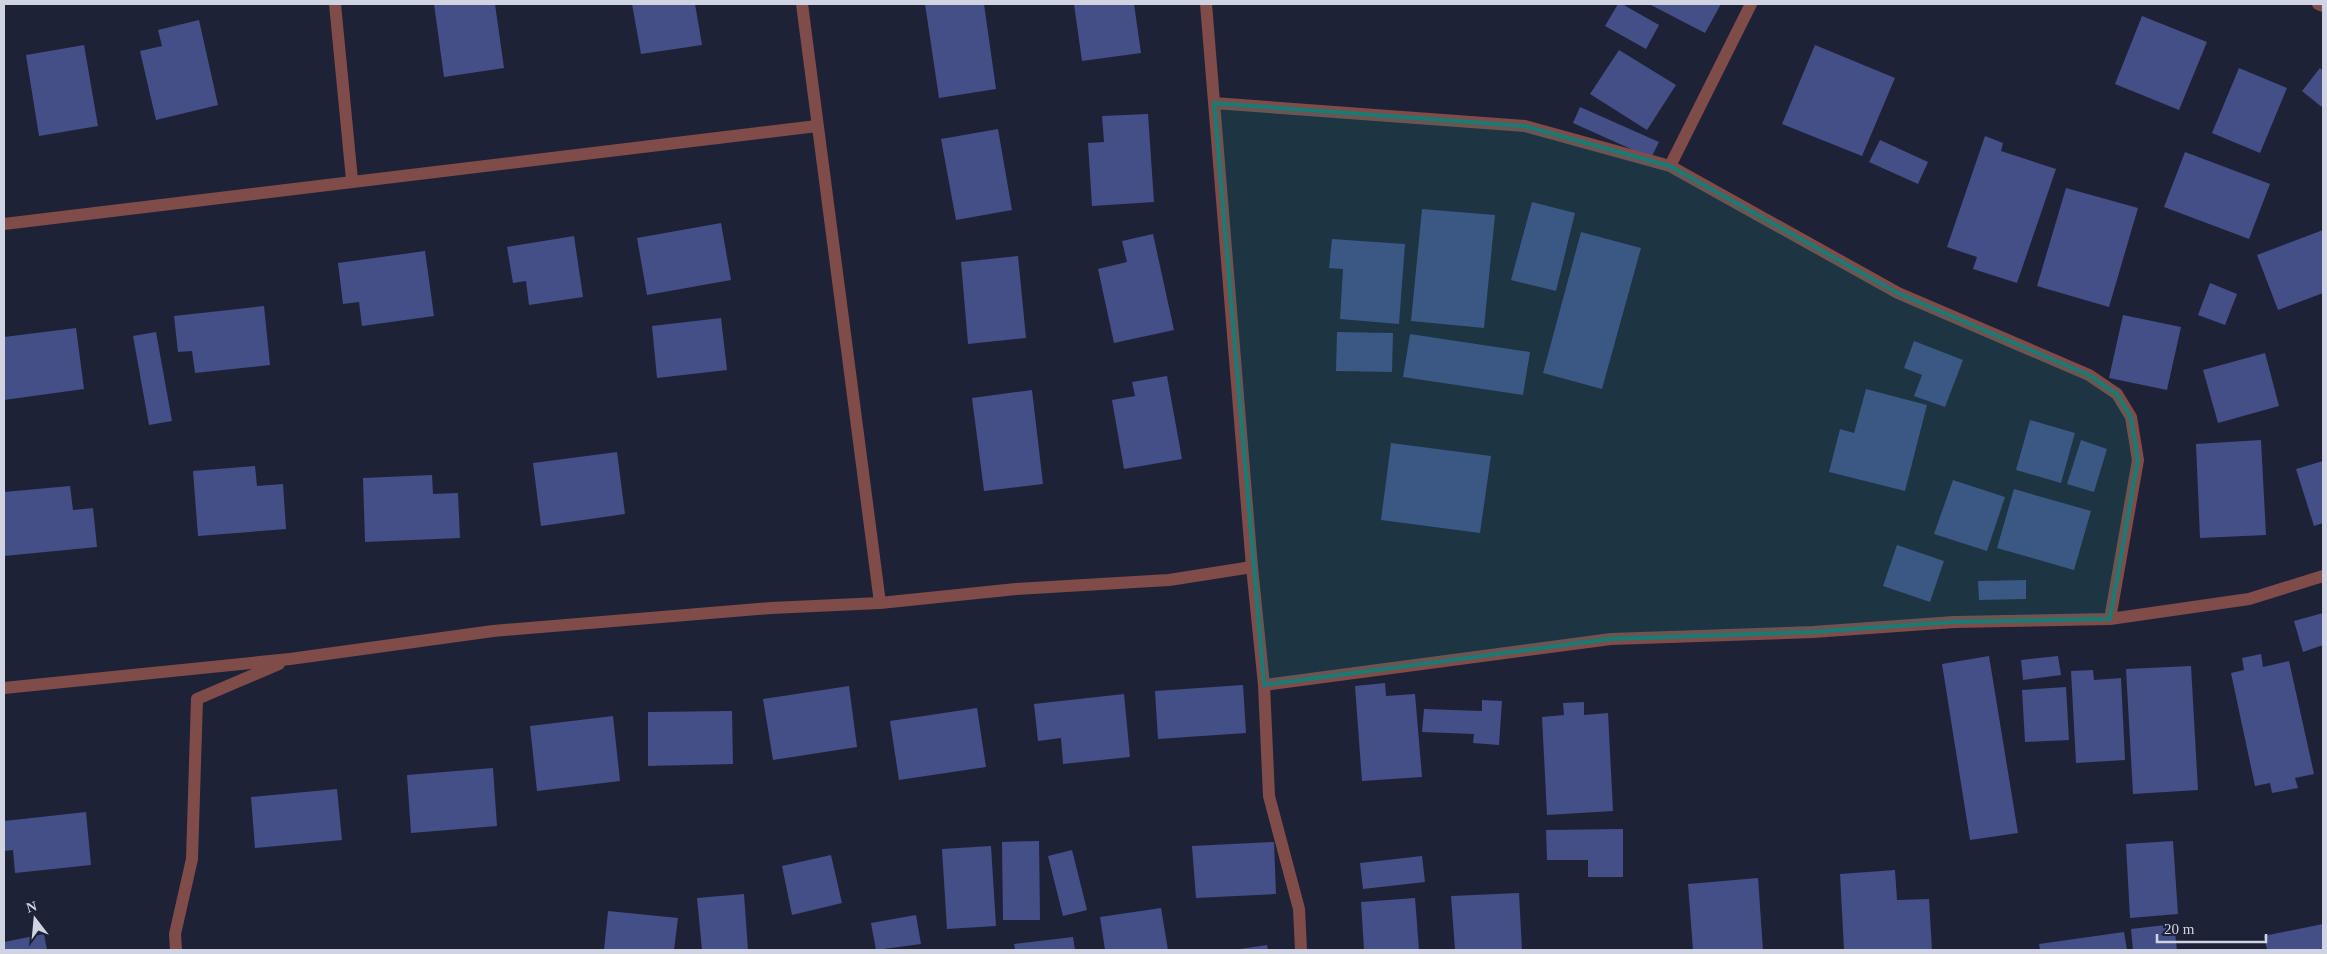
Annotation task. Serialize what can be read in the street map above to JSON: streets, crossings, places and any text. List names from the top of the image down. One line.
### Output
{"scale_bar":"20 m","north":"top"}
